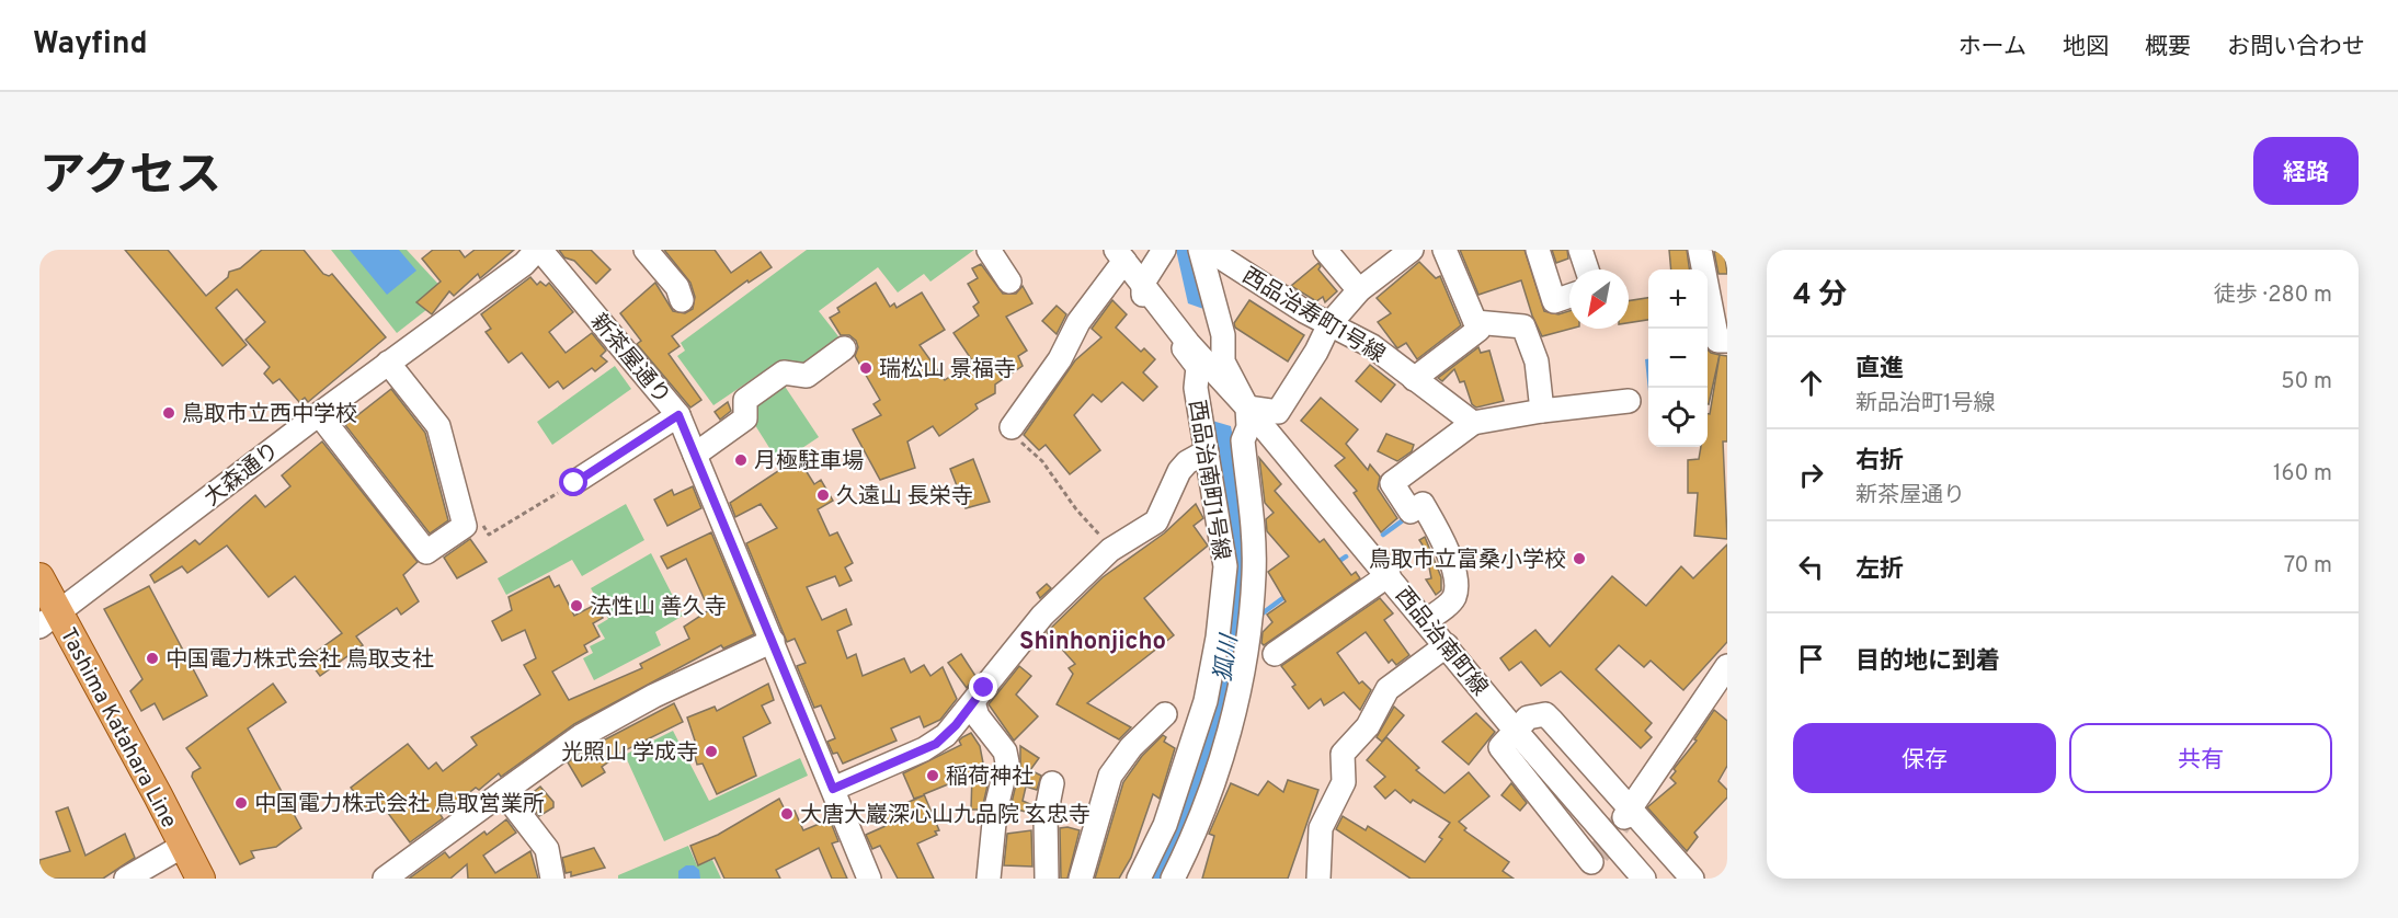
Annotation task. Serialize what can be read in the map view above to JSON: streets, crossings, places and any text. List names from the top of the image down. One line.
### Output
{"streets":{"main road":["Tashima Katahara Line"],"street":["西品治寿町1号線","新茶屋通り","大森通り","西品治南町1号線","西品治南町線"]},"crossings":[["新茶屋通り","大森通り"],["大森通り","Tashima Katahara Line"],["西品治南町1号線","西品治南町線"]],"districts":["Shinhonjicho"],"water":["狐川"],"places":["瑞松山 景福寺","鳥取市立西中学校","月極駐車場","久遠山 長栄寺","鳥取市立富桑小学校","法性山 善久寺","中国電力株式会社 鳥取支社","光照山 学成寺","稲荷神社","中国電力株式会社 鳥取営業所","大唐大巖深心山九品院 玄忠寺"],"north":"bottom left","page":{"header":"Wayfind","nav":["ホーム","地図","概要","お問い合わせ"],"title":"アクセス","buttons":["経路",["保存","共有"]],"heading":["4 分","徒歩 · 280 m"],"map_buttons":["+","−"],"list":[["直進","新品治町1号線","50 m"],["右折","新茶屋通り","160 m"],["左折","70 m"],"目的地に到着"]}}
